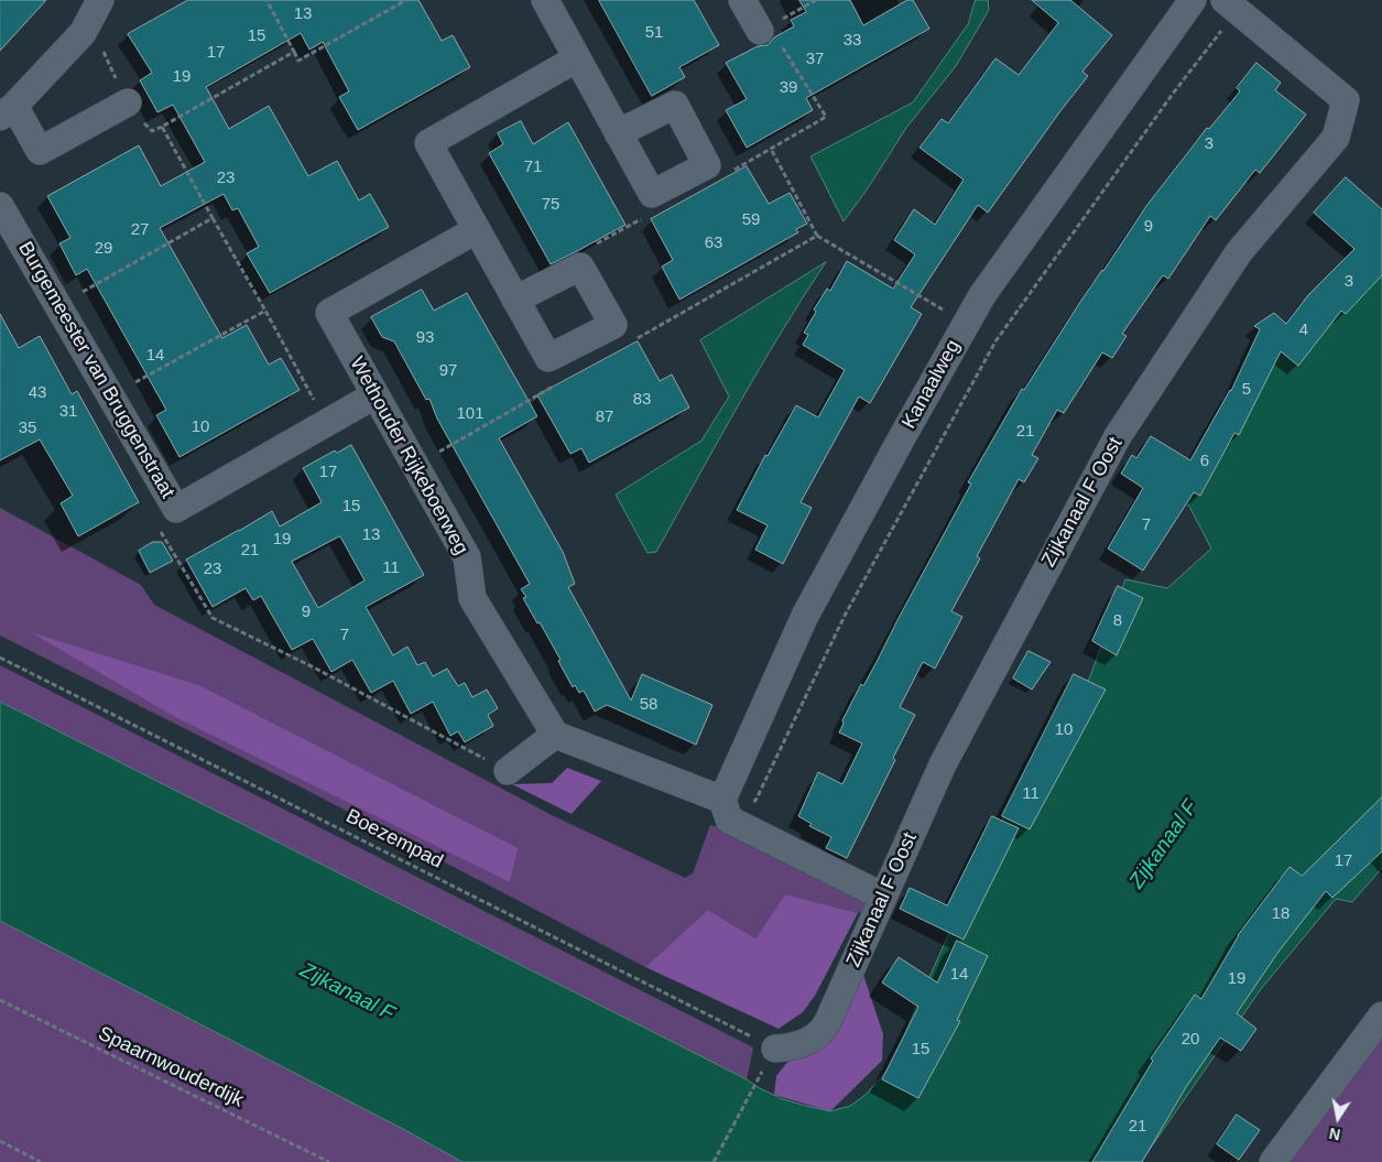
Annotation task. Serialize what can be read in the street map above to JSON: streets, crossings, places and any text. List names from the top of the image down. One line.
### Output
{"streets":{"street":["Burgemeester van Bruggenstraat","Kanaalweg","Wethouder Rijkeboerweg","Zijkanaal F Oost"],"path":["Boezempad","Spaarnwouderdijk"]},"crossings":[["Burgemeester van Bruggenstraat","Wethouder Rijkeboerweg"],["Zijkanaal F Oost","Boezempad"]],"water":["Zijkanaal F"],"house_numbers":["13","51","15","33","17","37","19","39","3","71","23","75","59","9","27","63","29","3","4","93","14","97","5","43","83","31","101","87","10","35","21","6","17","15","7","13","19","21","11","23","9","8","7","58","10","11","17","18","14","19","20","15","21"],"north":"bottom"}
